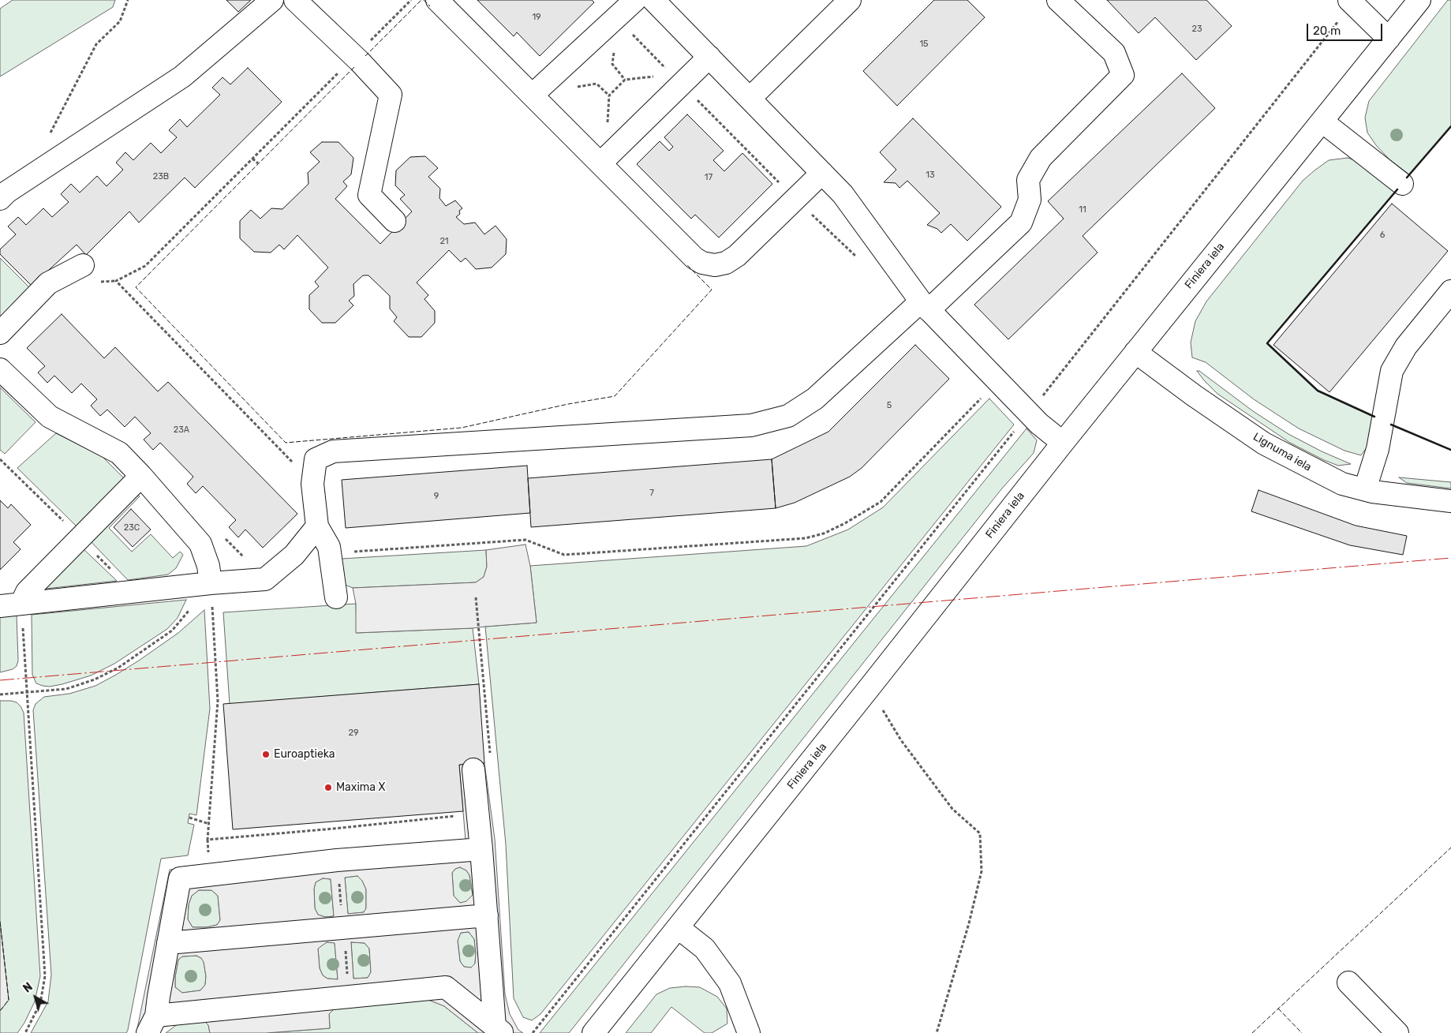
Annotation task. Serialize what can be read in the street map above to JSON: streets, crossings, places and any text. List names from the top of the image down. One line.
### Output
{"streets":{"street":["Finiera iela","Lignuma iela"]},"crossings":[["Finiera iela","Lignuma iela"]],"places":["Euroaptieka","Maxima X"],"house_numbers":["19","23","15","13","23B","17","11","6","21","5","23A","7","9","23C","29"],"scale_bar":"20 m","north":"top left"}
